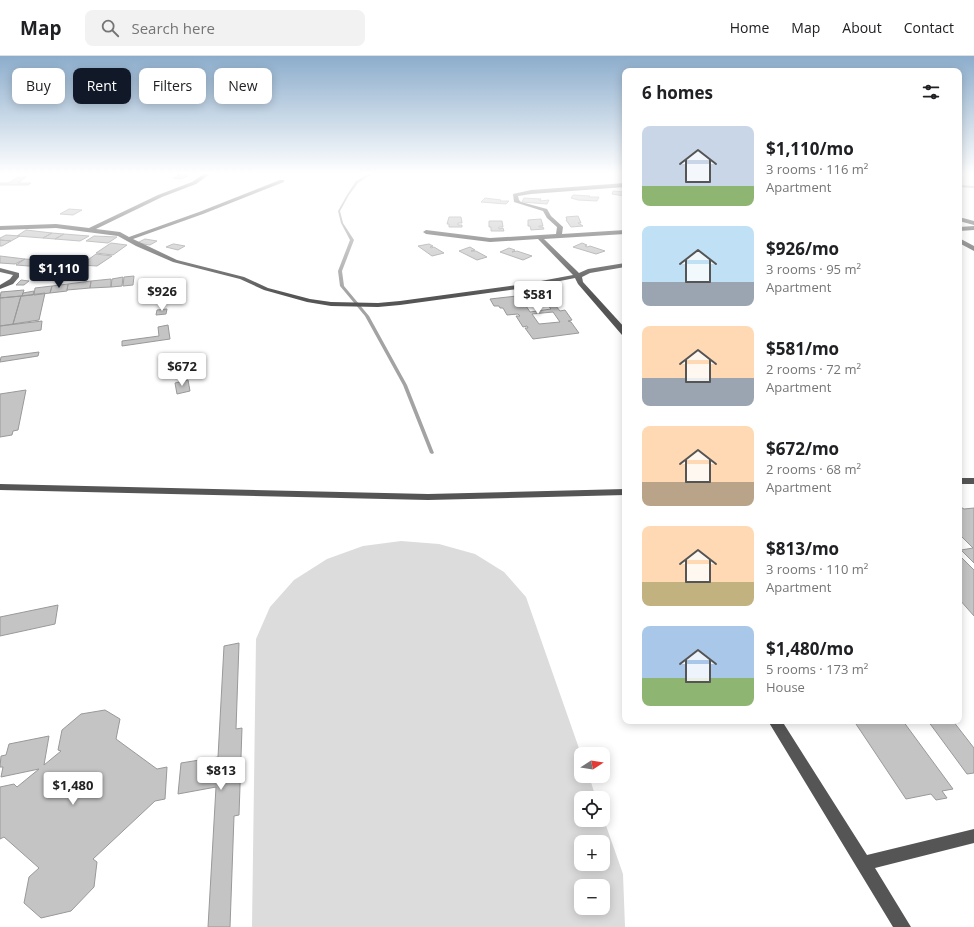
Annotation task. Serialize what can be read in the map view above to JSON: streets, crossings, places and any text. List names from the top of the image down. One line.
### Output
{"north":"right","page":{"header":"Map","search":"Search here","nav":["Home","Map","About","Contact"],"chip":["Buy","Rent","Filters","New"],"heading":"6 homes","list":[{"name":"$1,110/mo","note":"3 rooms · 116 m² · Apartment"},{"name":"$926/mo","note":"3 rooms · 95 m² · Apartment"},{"name":"$581/mo","note":"2 rooms · 72 m² · Apartment"},{"name":"$672/mo","note":"2 rooms · 68 m² · Apartment"},{"name":"$813/mo","note":"3 rooms · 110 m² · Apartment"},{"name":"$1,480/mo","note":"5 rooms · 173 m² · House"}],"price":["$1,110","$926","$581","$672","$813","$1,480"],"map_buttons":["+","−"]}}
